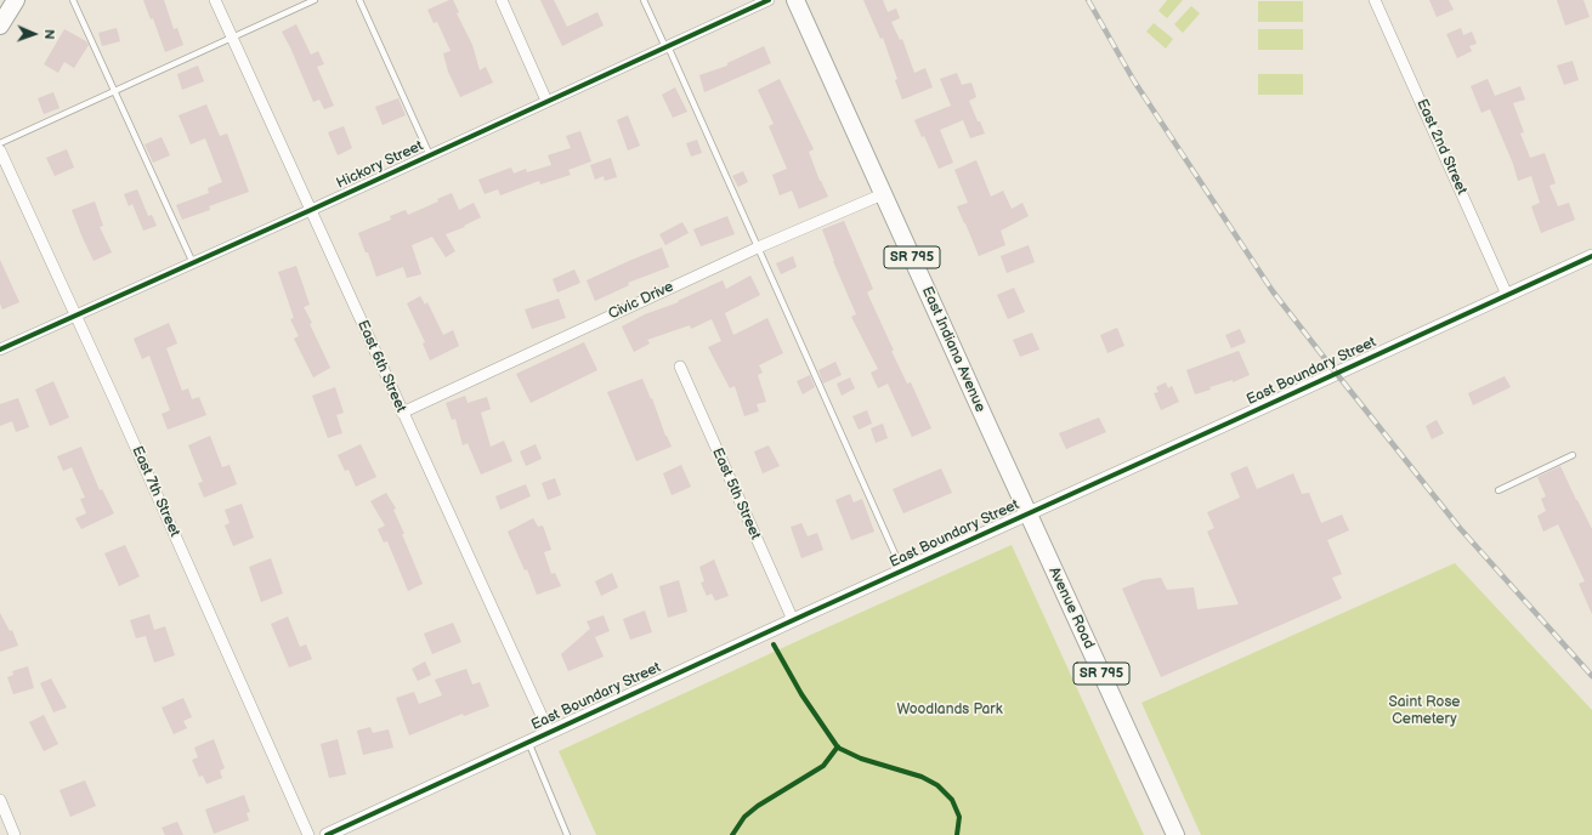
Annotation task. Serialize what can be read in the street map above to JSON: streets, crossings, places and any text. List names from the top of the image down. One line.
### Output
{"streets":{"main road":["SR 795","East Indiana Avenue","Avenue Road"],"street":["East 2nd Street","Hickory Street","Civic Drive","East 6th Street","East Boundary Street","East 7th Street","East 5th Street"]},"crossings":[["East 2nd Street","East Boundary Street"],["Hickory Street","East 6th Street"],["Hickory Street","East 7th Street"],["Civic Drive","East Indiana Avenue"],["Civic Drive","East 6th Street"],["East Indiana Avenue","East Boundary Street"],["East Indiana Avenue","Avenue Road"],["East 6th Street","East Boundary Street"],["East Boundary Street","East 5th Street"],["East Boundary Street","Avenue Road"]],"parks":["Saint Rose Cemetery","Woodlands Park"],"north":"right"}
